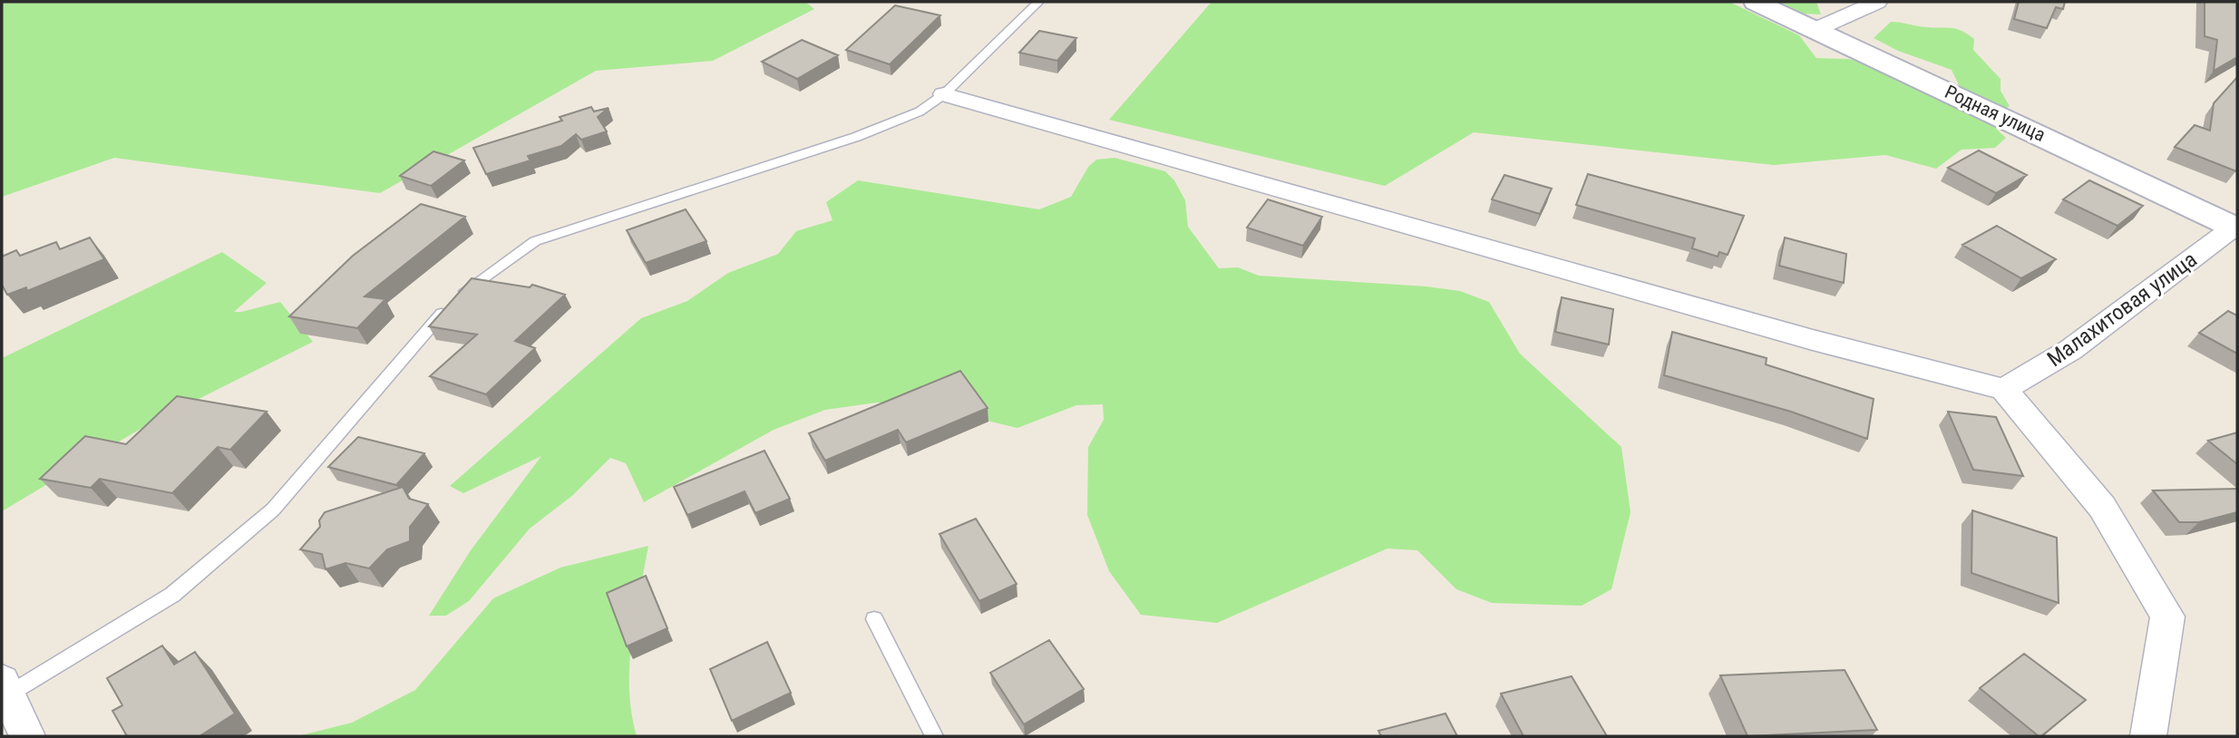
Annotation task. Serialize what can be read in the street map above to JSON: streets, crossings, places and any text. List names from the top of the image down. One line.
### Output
{"streets":{"street":["Родная улица","Малахитовая улица"]},"crossings":[["Родная улица","Малахитовая улица"]]}
